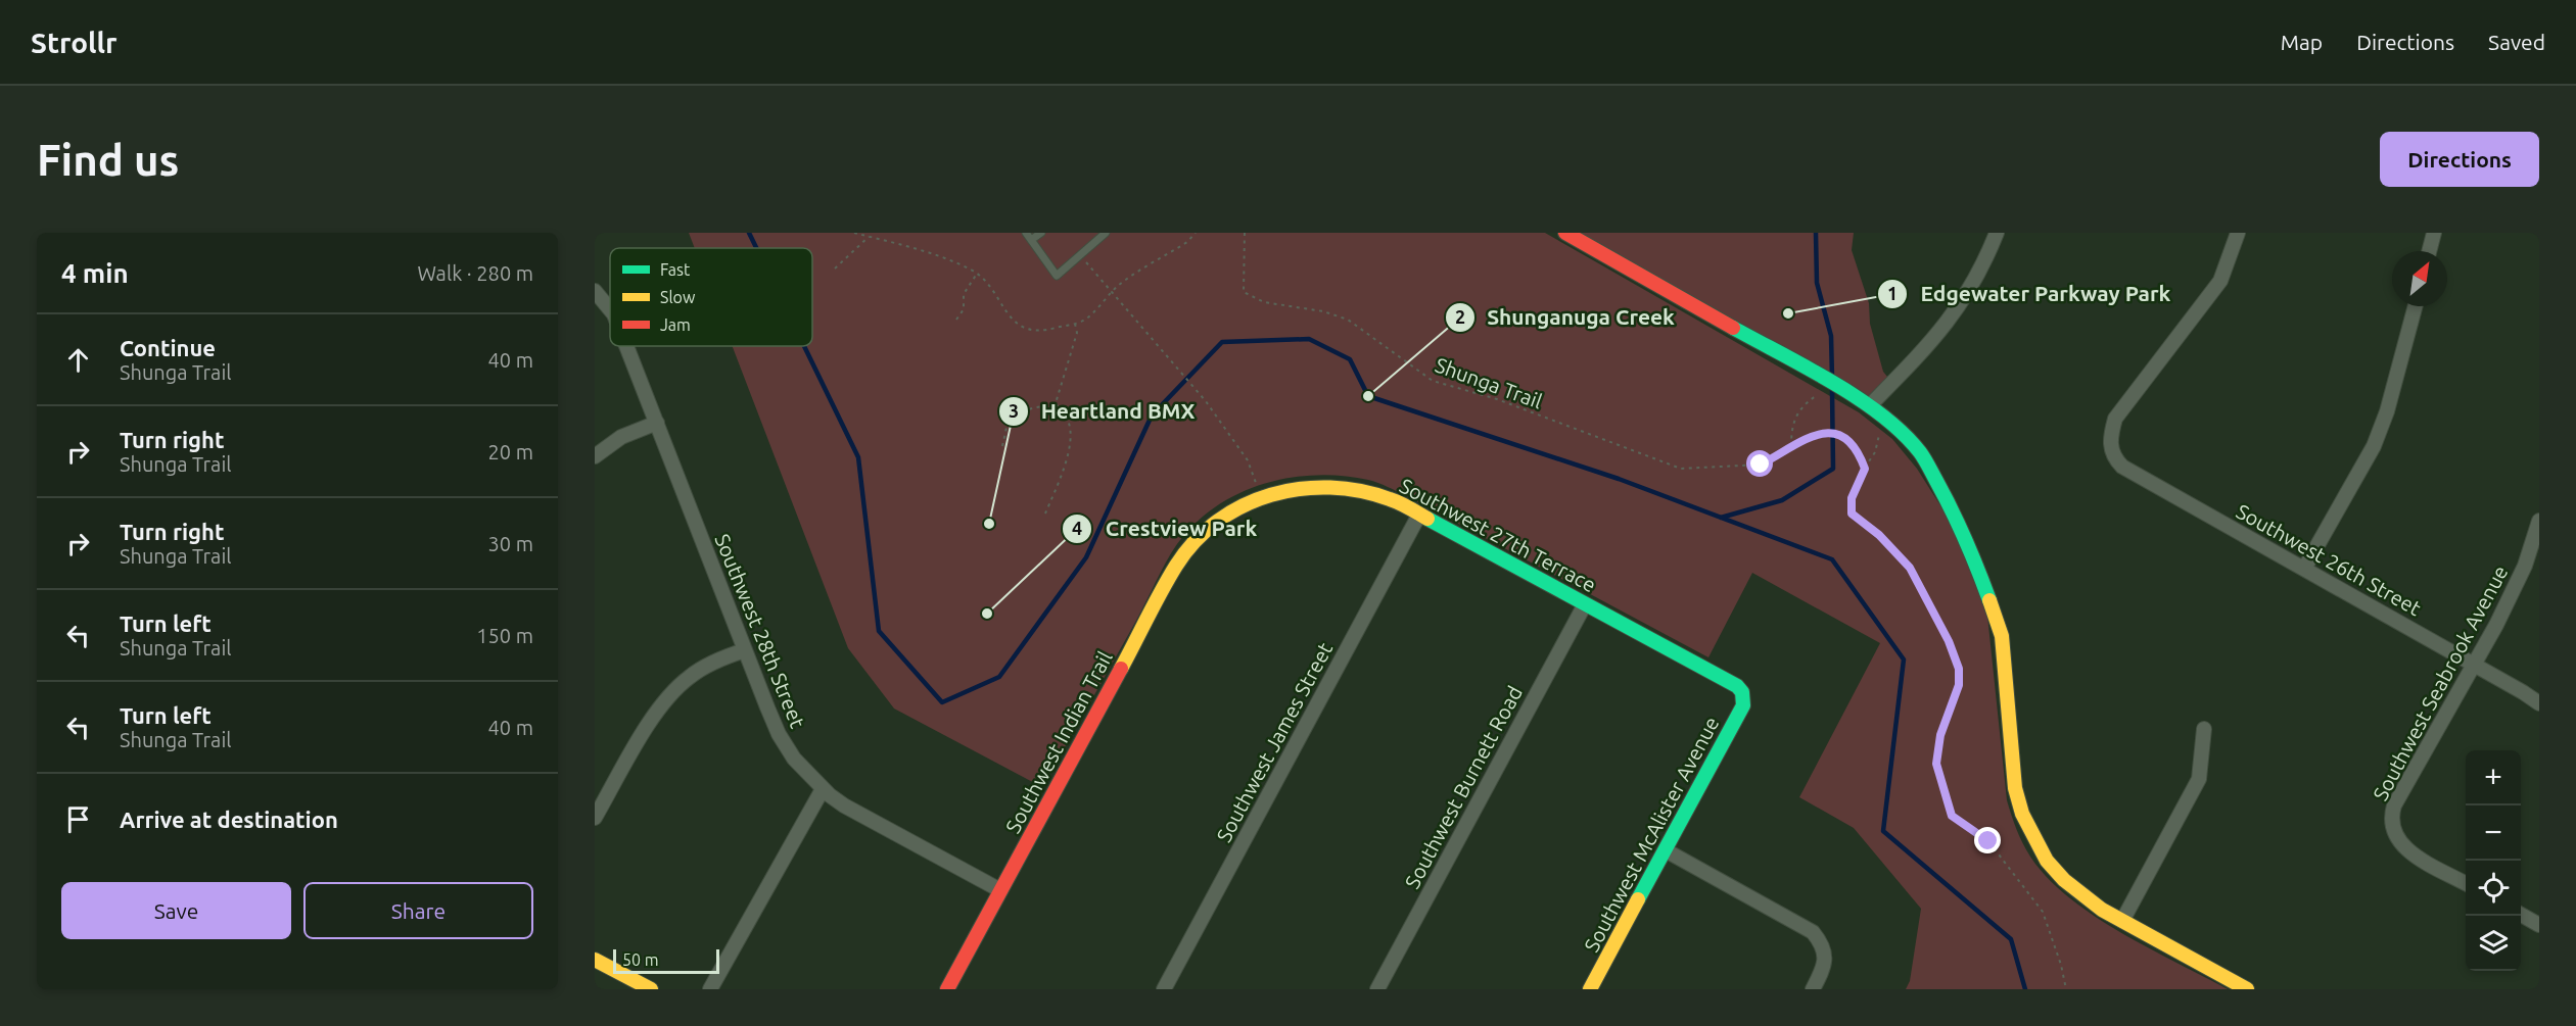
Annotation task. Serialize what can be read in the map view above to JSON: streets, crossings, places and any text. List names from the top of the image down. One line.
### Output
{"streets":{"street":["Southwest 27th Terrace","Southwest 26th Street","Southwest 28th Street","Southwest Seabrook Avenue","Southwest Indian Trail","Southwest James Street","Southwest Burnett Road","Southwest McAlister Avenue"],"path":["Shunga Trail"]},"crossings":[["Southwest 27th Terrace","Southwest Indian Trail"],["Southwest 27th Terrace","Southwest James Street"],["Southwest 27th Terrace","Southwest Burnett Road"],["Southwest 27th Terrace","Southwest McAlister Avenue"],["Southwest 26th Street","Southwest Seabrook Avenue"],["Southwest 28th Street","Southwest Indian Trail"]],"places":["Edgewater Parkway Park","Shunganuga Creek","Heartland BMX","Crestview Park"],"legend":["Fast","Slow","Jam"],"scale_bar":"50 m","north":"top right","page":{"header":"Strollr","nav":["Map","Directions","Saved"],"buttons":["Directions",["Save","Share"]],"title":"Find us","heading":["4 min","Walk · 280 m"],"list":[["Continue","Shunga Trail","40 m"],["Turn right","Shunga Trail","20 m"],["Turn right","Shunga Trail","30 m"],["Turn left","Shunga Trail","150 m"],["Turn left","Shunga Trail","40 m"],"Arrive at destination"],"map_buttons":["+","−"],"scale":"50 m"}}
